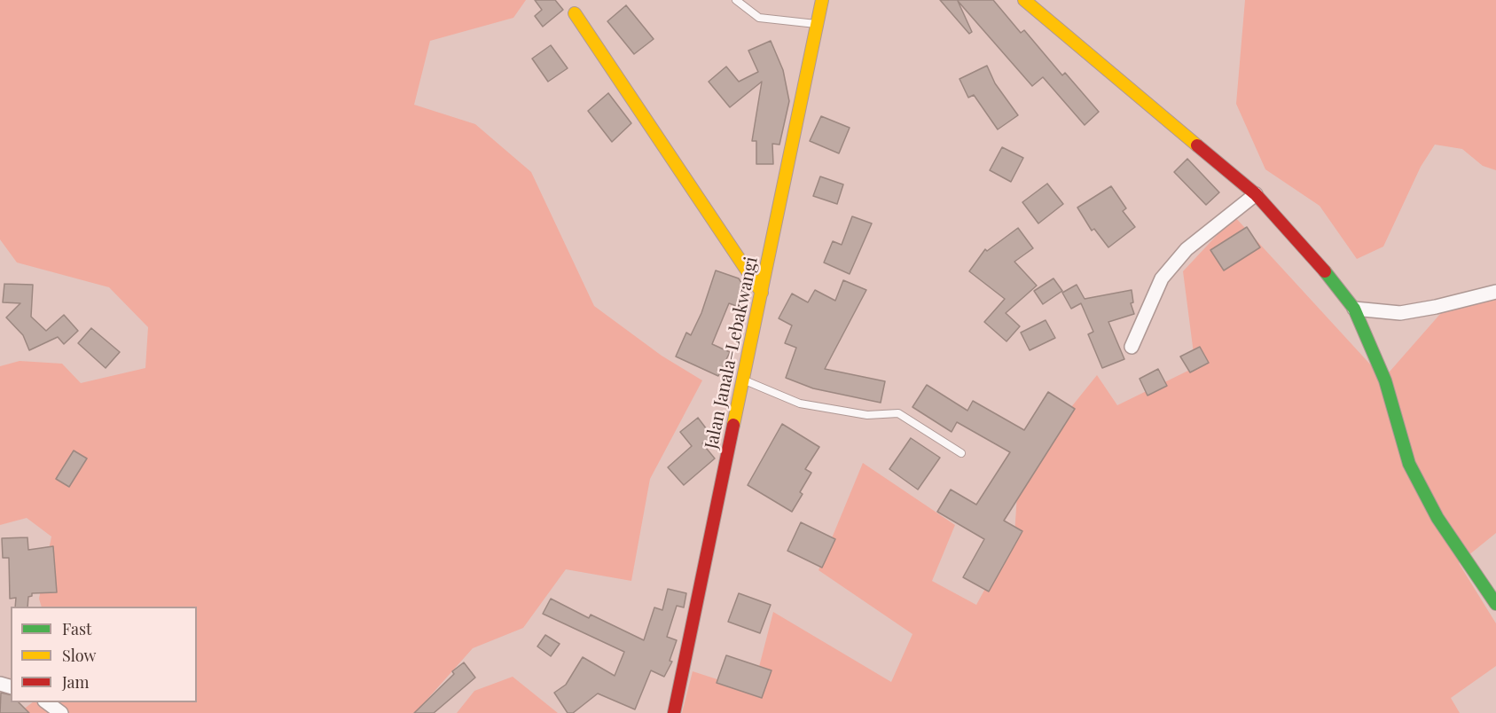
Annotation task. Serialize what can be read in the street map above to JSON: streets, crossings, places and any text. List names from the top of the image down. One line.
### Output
{"streets":{"street":["Jalan Janala–Lebakwangi"]},"legend":["Fast","Slow","Jam"]}
